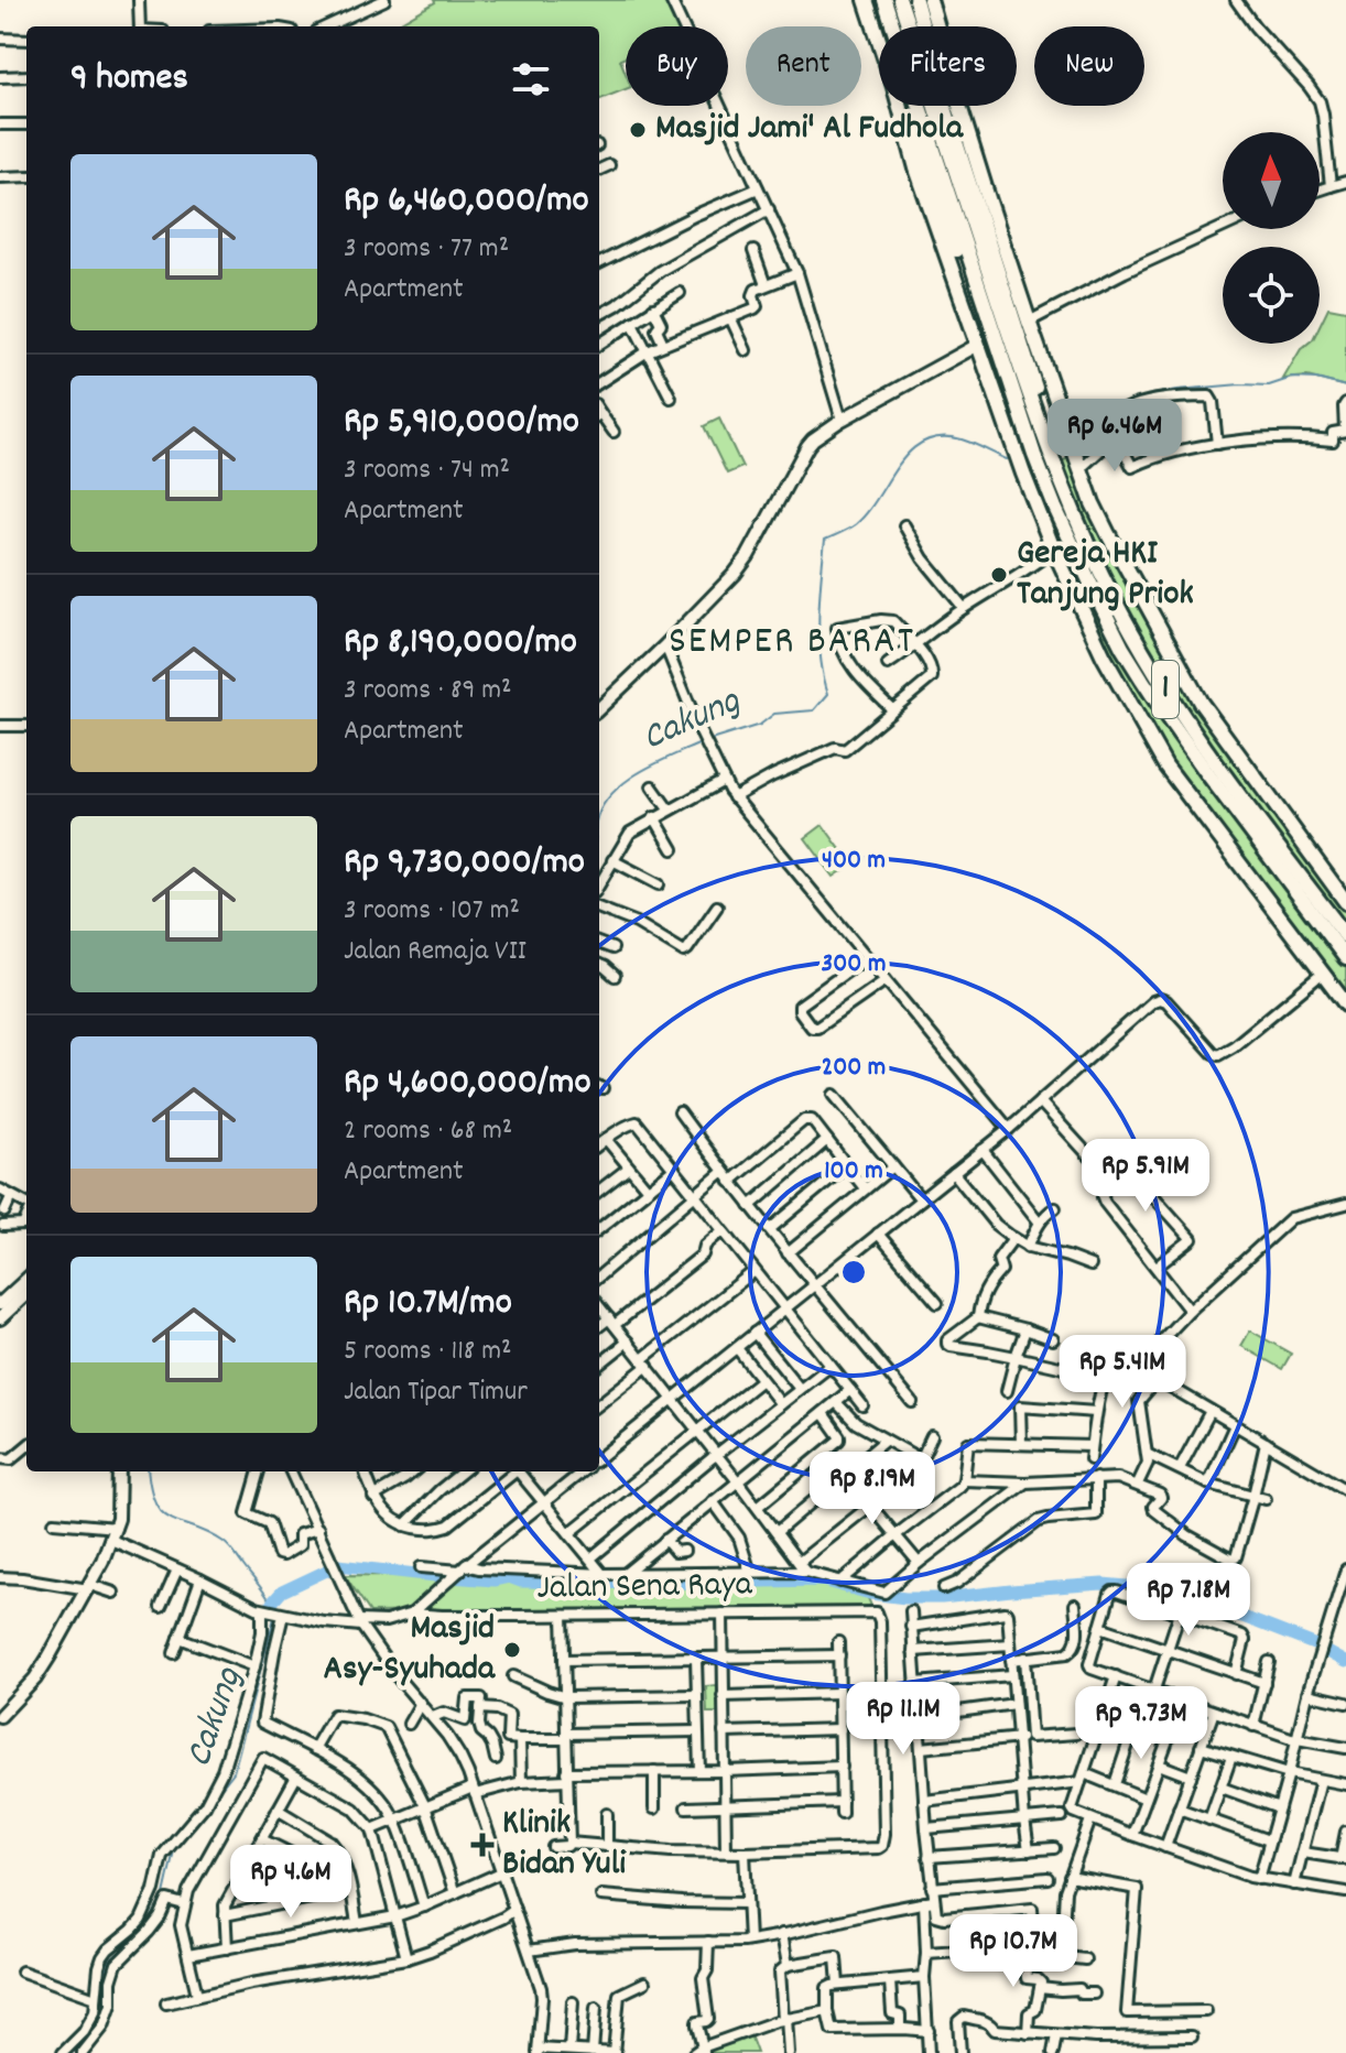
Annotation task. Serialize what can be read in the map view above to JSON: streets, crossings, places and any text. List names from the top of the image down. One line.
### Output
{"streets":{"highway":["1"],"street":["Jalan Sena Raya"]},"districts":["SEMPER BARAT"],"water":["Cakung"],"places":{"other":["Masjid Jami' Al Fudhola","Gereja HKI Tanjung Priok","Masjid Asy-Syuhada"],"health":["Klinik Bidan Yuli"]},"north":"top","page":{"chip":["Buy","Rent","Filters","New"],"heading":"9 homes","list":[{"name":"Rp 6,460,000/mo","note":"3 rooms · 77 m² · Apartment"},{"name":"Rp 5,910,000/mo","note":"3 rooms · 74 m² · Apartment"},{"name":"Rp 8,190,000/mo","note":"3 rooms · 89 m² · Apartment"},{"name":"Rp 9,730,000/mo","note":"3 rooms · 107 m² · Jalan Remaja VII"},{"name":"Rp 4,600,000/mo","note":"2 rooms · 68 m² · Apartment"},{"name":"Rp 10.7M/mo","note":"5 rooms · 118 m² · Jalan Tipar Timur"}],"price":["Rp 6.46M","Rp 5.91M","Rp 5.41M","Rp 8.19M","Rp 7.18M","Rp 11.1M","Rp 9.73M","Rp 4.6M","Rp 10.7M"]},"rings":["400 m","300 m","200 m","100 m"]}
